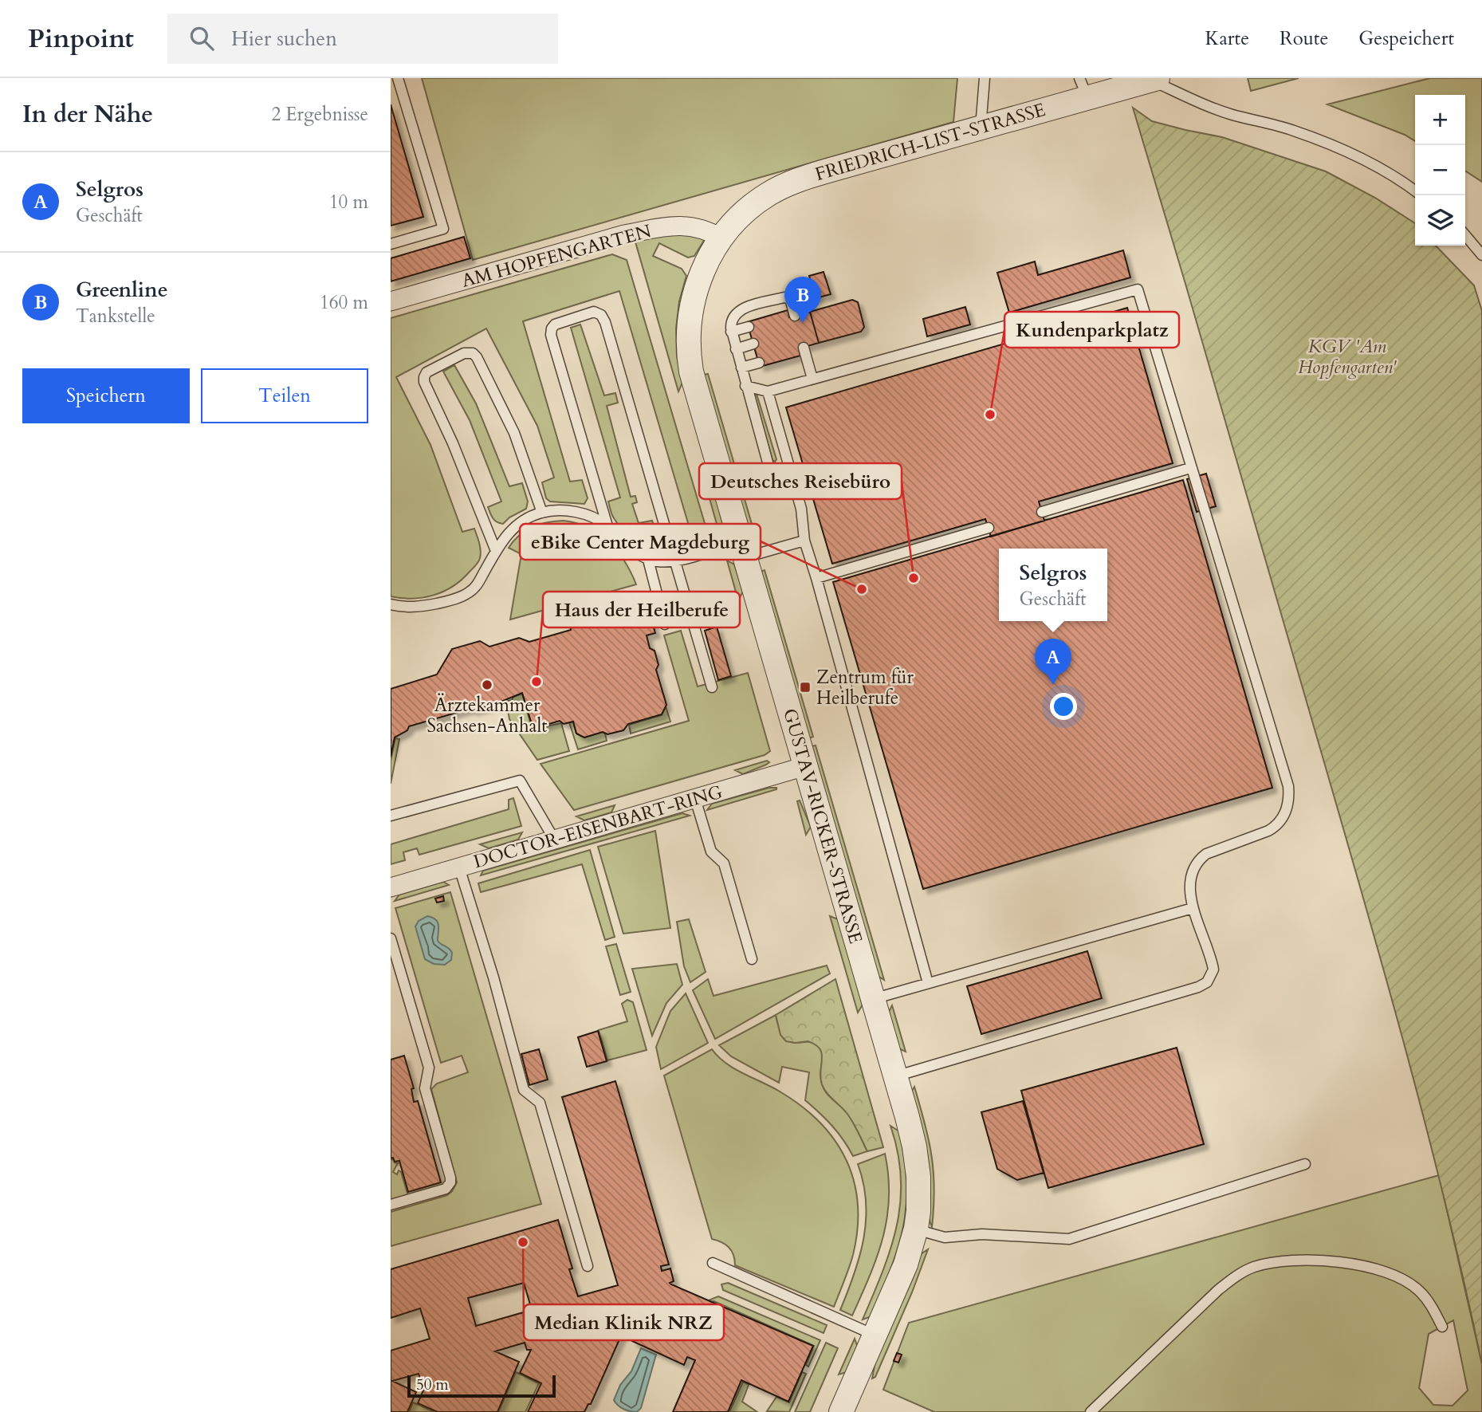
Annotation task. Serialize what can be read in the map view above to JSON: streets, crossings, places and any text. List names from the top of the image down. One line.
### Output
{"streets":{"street":["FRIEDRICH-LIST-STRASSE","AM HOPFENGARTEN","GUSTAV-RICKER-STRASSE","DOCTOR-EISENBART-RING"]},"crossings":[["FRIEDRICH-LIST-STRASSE","AM HOPFENGARTEN"],["FRIEDRICH-LIST-STRASSE","GUSTAV-RICKER-STRASSE"],["AM HOPFENGARTEN","GUSTAV-RICKER-STRASSE"],["GUSTAV-RICKER-STRASSE","DOCTOR-EISENBART-RING"]],"parks":["KGV 'Am Hopfengarten'"],"places":{"other":["Kundenparkplatz","Deutsches Reisebüro","eBike Center Magdeburg","Haus der Heilberufe","Ärztekammer Sachsen-Anhalt","Median Klinik NRZ"],"transit":["Zentrum für Heilberufe"]},"scale_bar":"50 m","page":{"header":"Pinpoint","search":"Hier suchen","nav":["Karte","Route","Gespeichert"],"heading":["In der Nähe","2 Ergebnisse"],"map_buttons":["+","−"],"list":[{"mark":"A","name":"Selgros","note":"Geschäft","value":"10 m"},{"mark":"B","name":"Greenline","note":"Tankstelle","value":"160 m"}],"pins":["B","A"],"buttons":["Speichern","Teilen"],"popup":["Selgros","Geschäft"],"scale":"50 m"}}
